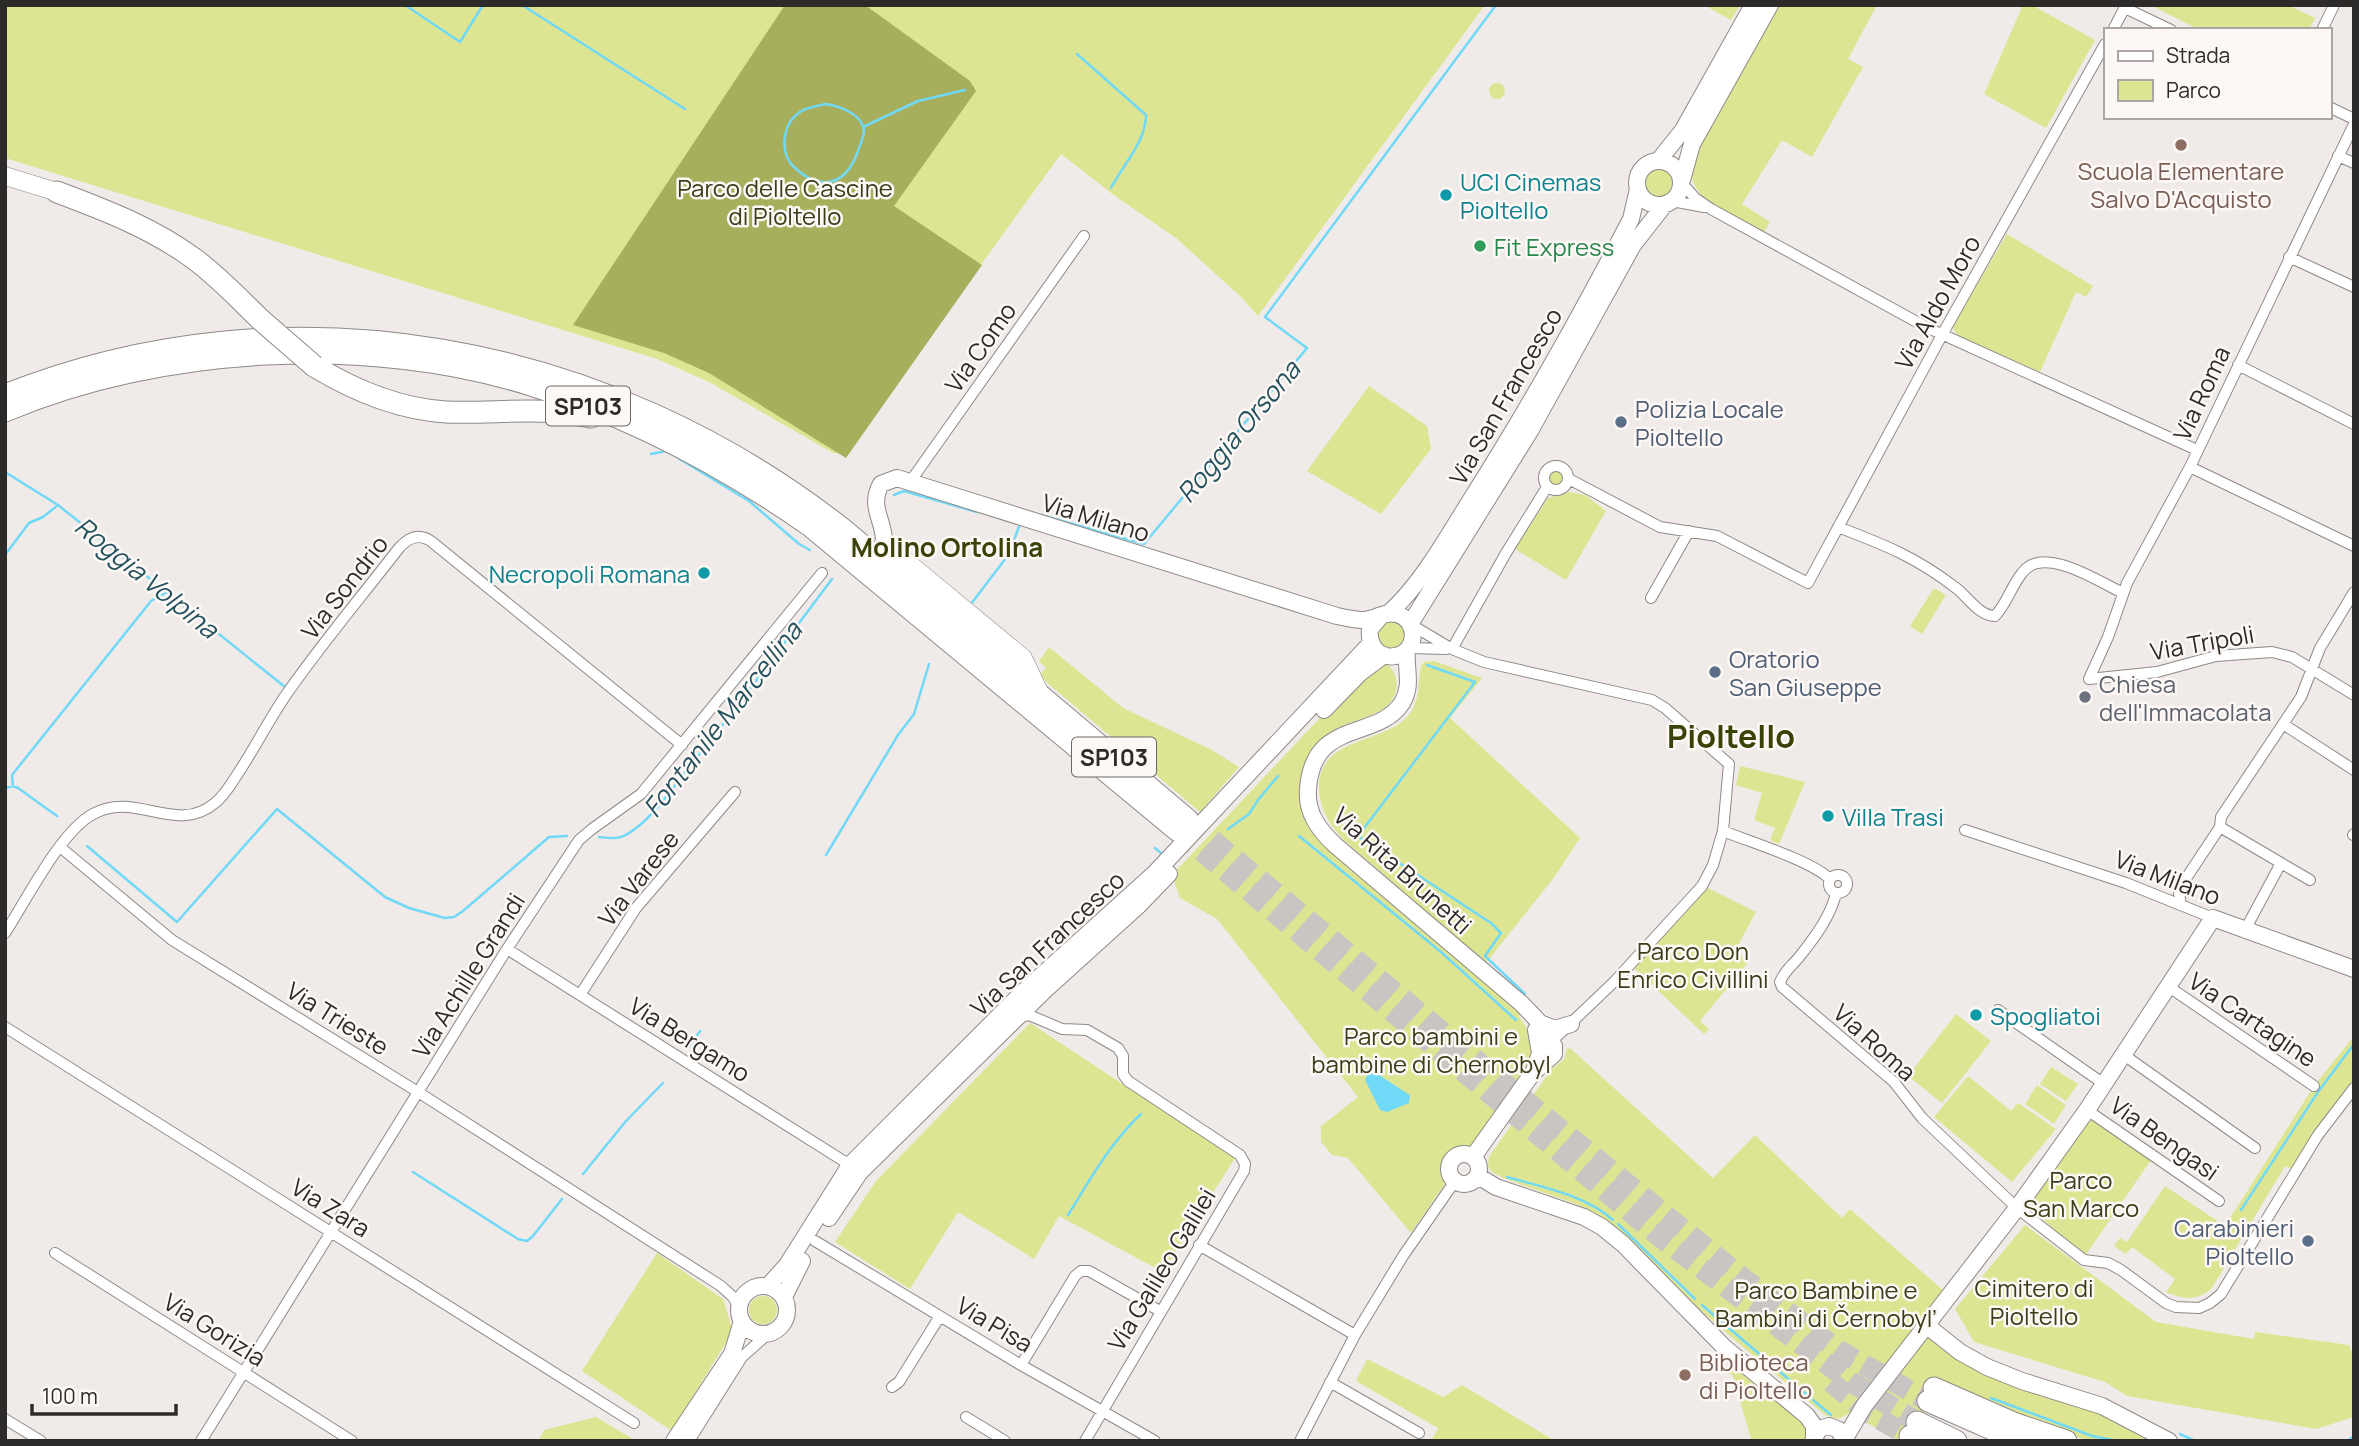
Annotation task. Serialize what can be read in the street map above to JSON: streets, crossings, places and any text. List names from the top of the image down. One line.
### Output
{"streets":{"highway":["SP103"],"street":["Via Aldo Moro","Via Como","Via Roma","Via San Francesco","Via Milano","Via Sondrio","Via Tripoli","Via Rita Brunetti","Via Varese","Via Achille Grandi","Via Trieste","Via Cartagine","Via Bergamo","Via Bengasi","Via Zara","Via Galileo Galilei","Via Pisa","Via Gorizia"]},"crossings":[["Via Como","Via Milano"],["Via Roma","Via Tripoli"],["Via San Francesco","Via Milano"],["Via San Francesco","Via Trieste"],["Via San Francesco","Via Bergamo"],["Via San Francesco","Via Pisa"],["Via Sondrio","Via Achille Grandi"],["Via Sondrio","Via Trieste"],["Via Varese","Via Bergamo"],["Via Achille Grandi","Via Trieste"],["Via Achille Grandi","Via Bergamo"],["Via Achille Grandi","Via Zara"],["Via Achille Grandi","Via Gorizia"],["Via Galileo Galilei","Via Pisa"]],"districts":["Molino Ortolina","Pioltello"],"water":["Roggia Orsona","Roggia Volpina","Fontanile Marcellina"],"parks":["Parco delle Cascine di Pioltello","Parco Don Enrico Civillini","Parco bambini e bambine di Chernobyl","Parco San Marco","Cimitero di Pioltello","Parco Bambine e Bambini di Černobyl’"],"places":["Scuola Elementare Salvo D'Acquisto","UCI Cinemas Pioltello","Fit Express","Polizia Locale Pioltello","Necropoli Romana","Oratorio San Giuseppe","Chiesa dell'Immacolata","Villa Trasi","Spogliatoi","Carabinieri Pioltello","Biblioteca di Pioltello"],"legend":["Strada","Parco"],"scale_bar":"100 m"}
